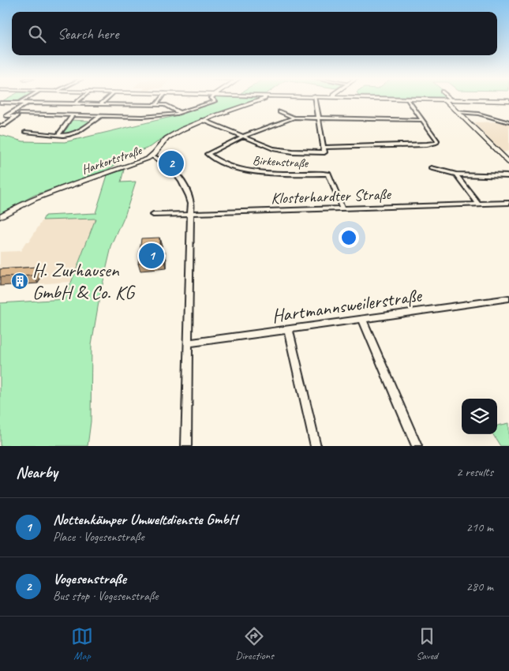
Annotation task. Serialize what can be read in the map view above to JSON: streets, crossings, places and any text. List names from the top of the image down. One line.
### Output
{"streets":{"street":["Harkortstraße","Birkenstraße","Klosterhardter Straße","Hartmannsweilerstraße"]},"crossings":[["Birkenstraße","Klosterhardter Straße"]],"places":{"building":["H. Zurhausen GmbH & Co. KG"]},"page":{"search":"Search here","pins":["2","1"],"heading":["Nearby","2 results"],"list":[{"mark":"1","name":"Nottenkämper Umweltdienste GmbH","note":"Place · Vogesenstraße","value":"210 m"},{"mark":"2","name":"Vogesenstraße","note":"Bus stop · Vogesenstraße","value":"280 m"}],"nav":["Map","Directions","Saved"]}}
